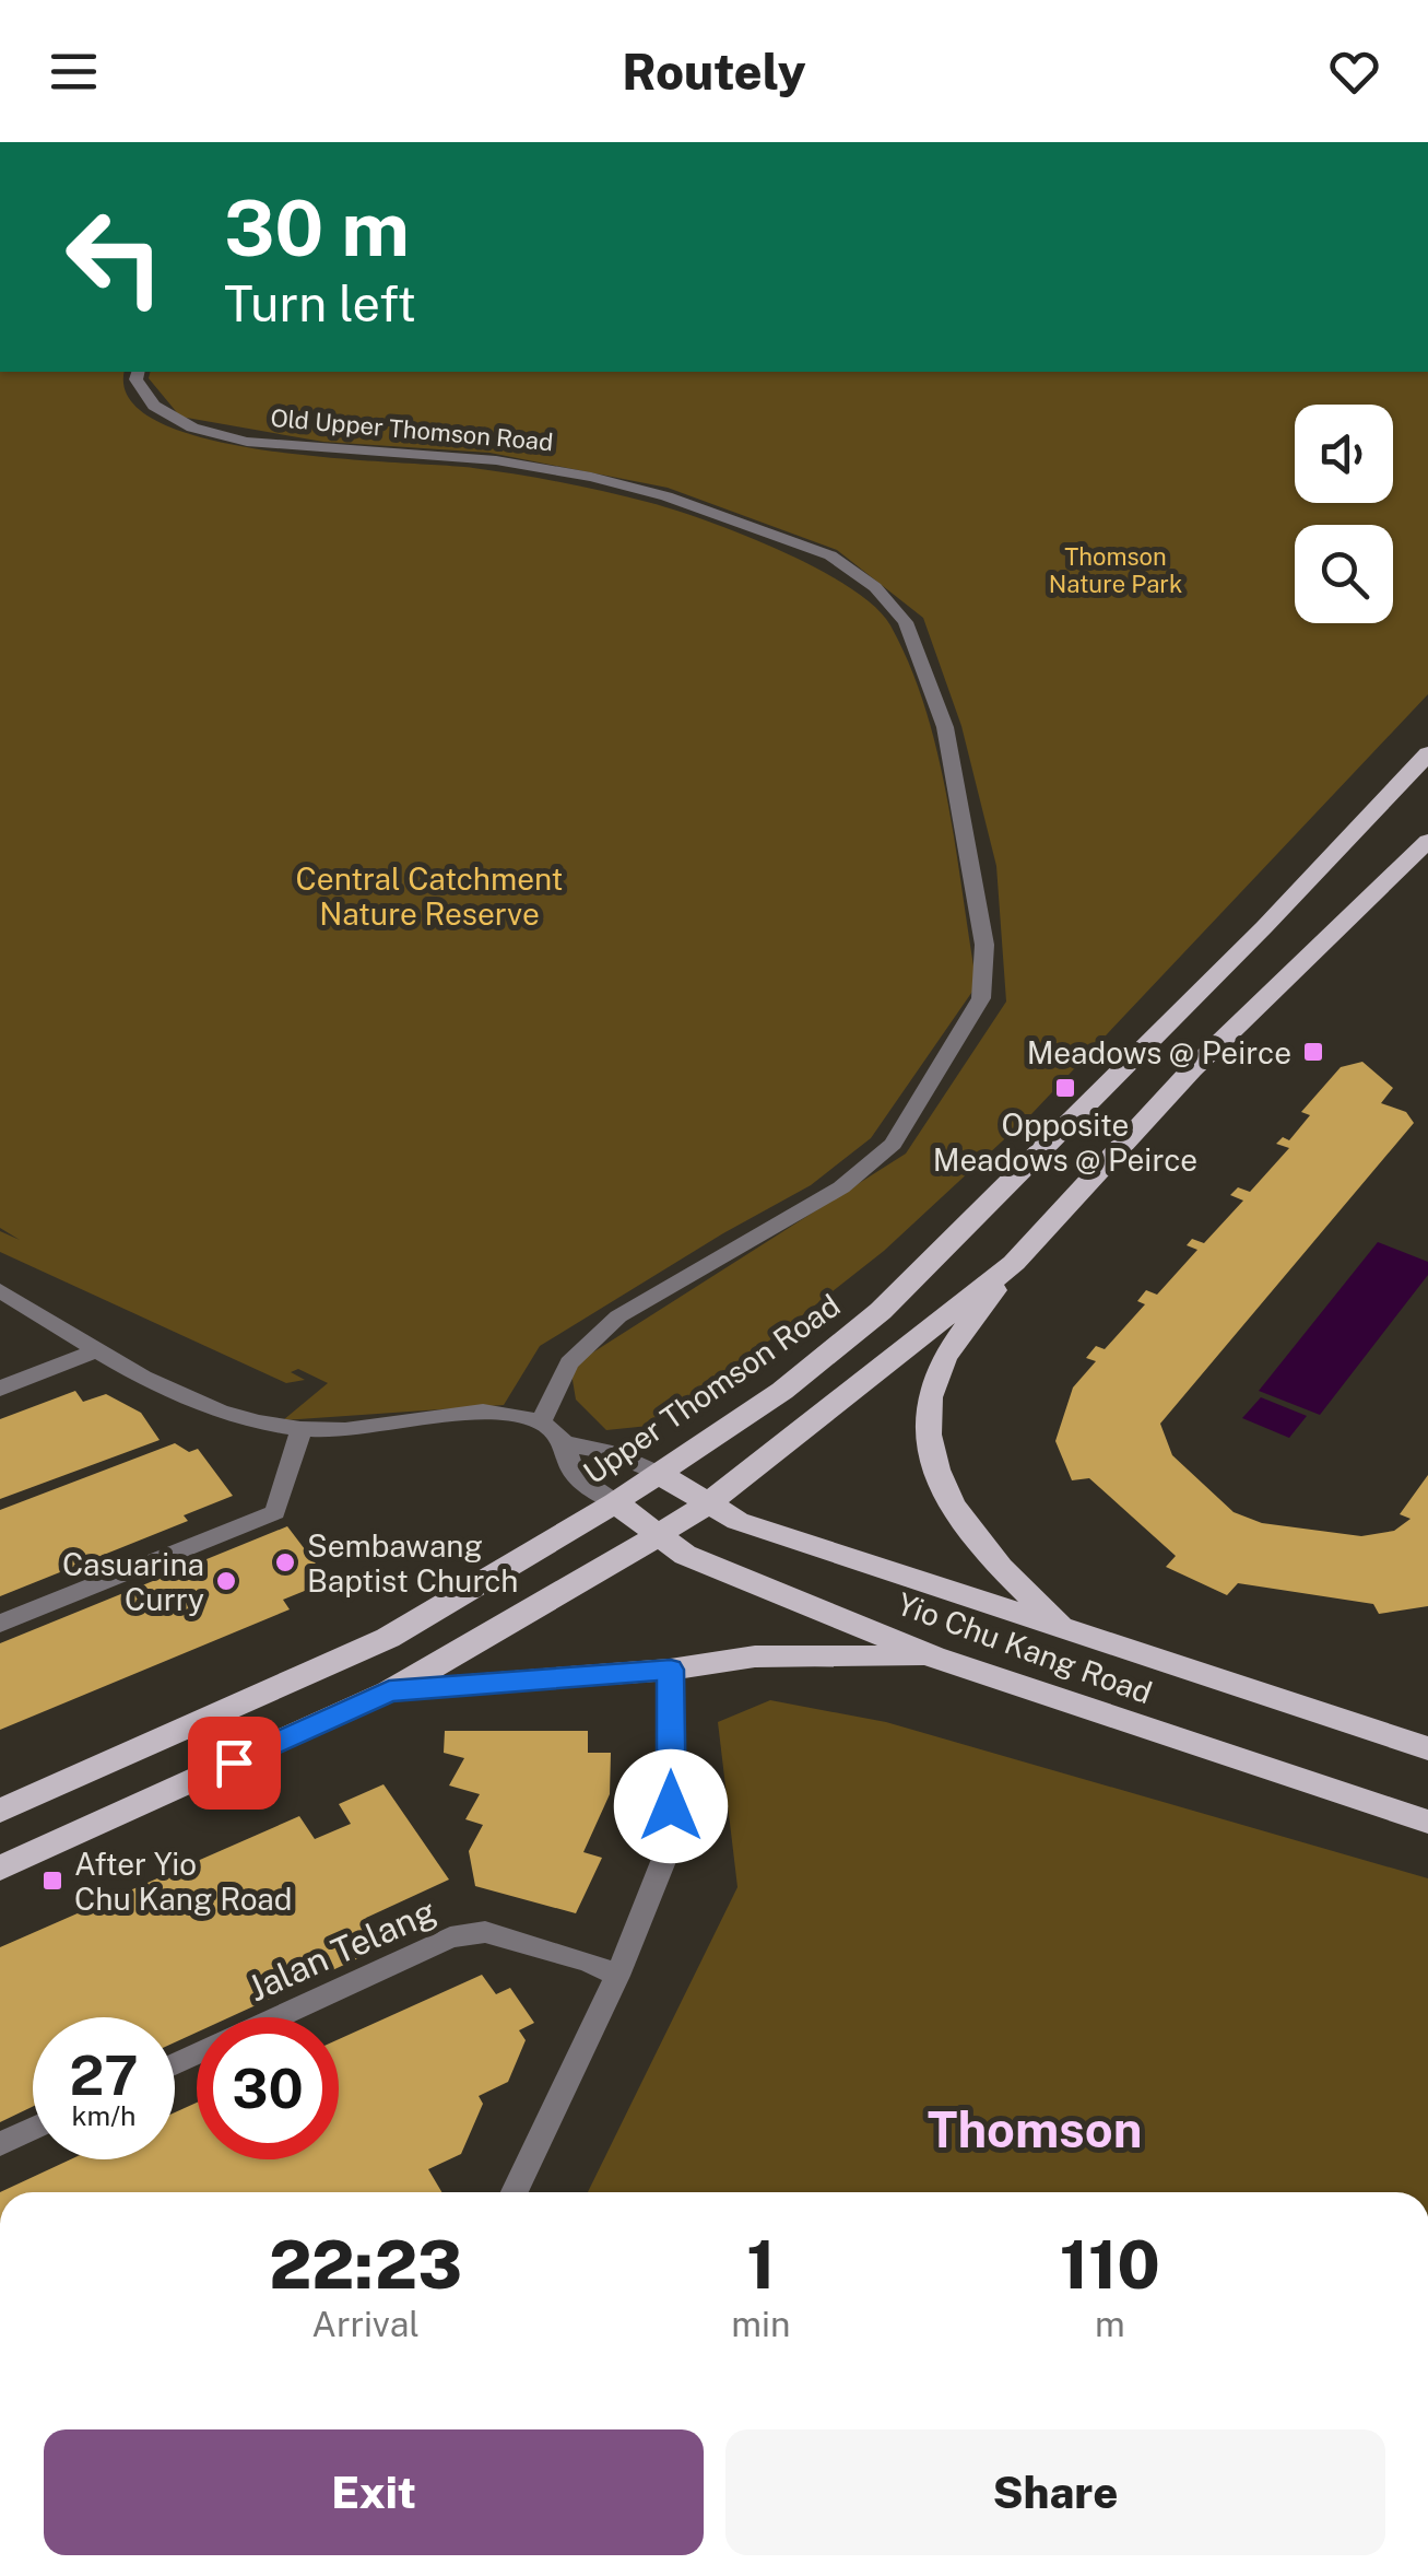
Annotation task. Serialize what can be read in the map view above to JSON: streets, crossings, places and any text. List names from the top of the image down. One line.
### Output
{"streets":{"main road":["Upper Thomson Road","Yio Chu Kang Road"],"street":["Old Upper Thomson Road","Jalan Telang"]},"crossings":[["Upper Thomson Road","Yio Chu Kang Road"]],"districts":["Thomson"],"parks":["Thomson Nature Park","Central Catchment Nature Reserve"],"places":{"transit":["Meadows @ Peirce","Opposite Meadows @ Peirce","After Yio Chu Kang Road"],"other":["Sembawang Baptist Church","Casuarina Curry"]},"page":{"header":"Routely","turn":["30 m","Turn left"],"speed":"27 km/h","limit":"30","eta":["22:23","Arrival","1","min","110","m"],"buttons":["Exit","Share"]}}
